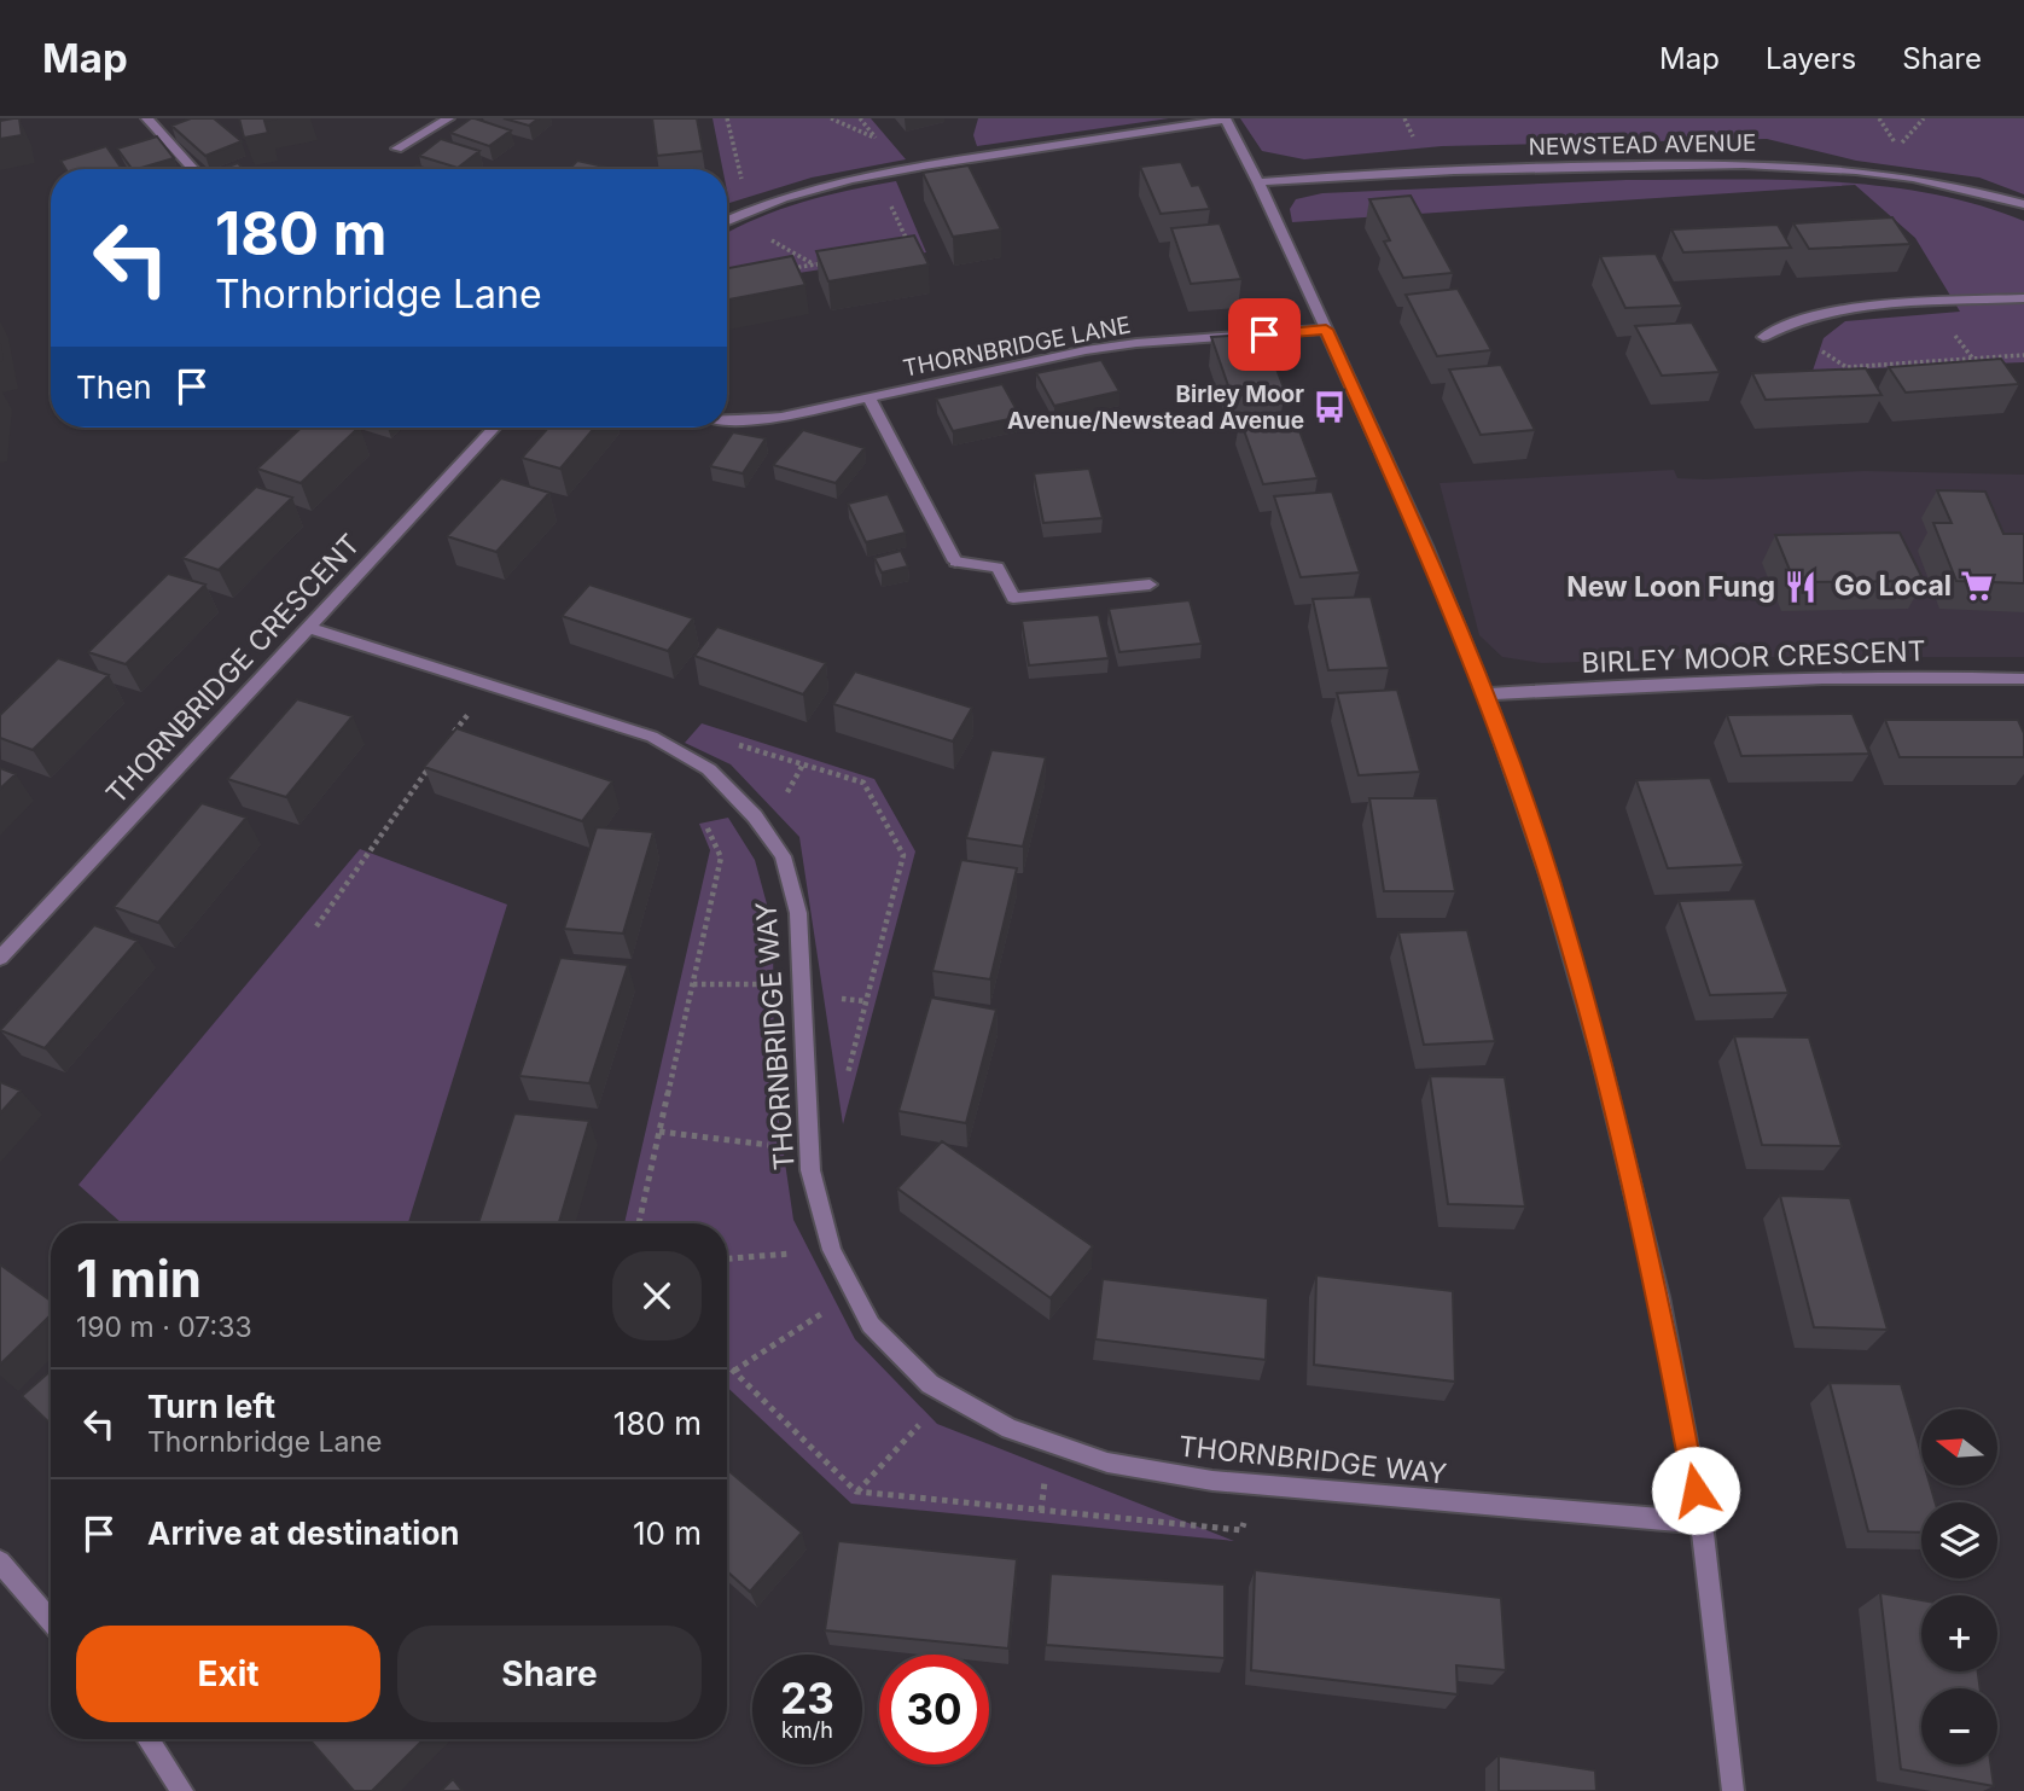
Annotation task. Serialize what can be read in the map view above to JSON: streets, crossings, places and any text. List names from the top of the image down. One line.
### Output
{"streets":{"street":["NEWSTEAD AVENUE","THORNBRIDGE LANE","BIRLEY MOOR CRESCENT","THORNBRIDGE CRESCENT","THORNBRIDGE WAY"]},"crossings":[["THORNBRIDGE CRESCENT","THORNBRIDGE WAY"]],"places":{"bus stop":["Birley Moor Avenue/Newstead Avenue"],"supermarket":["Go Local"],"restaurant":["New Loon Fung"]},"north":"left","page":{"header":"Map","nav":["Map","Layers","Share"],"turn":["180 m","Thornbridge Lane"],"then":"Then","heading":["1 min","190 m · 07:33"],"list":[{"name":"Turn left","note":"Thornbridge Lane","value":"180 m"},{"name":"Arrive at destination","value":"10 m"}],"map_buttons":["+","−"],"buttons":["Exit","Share"],"speed":"23 km/h","limit":"30"}}
